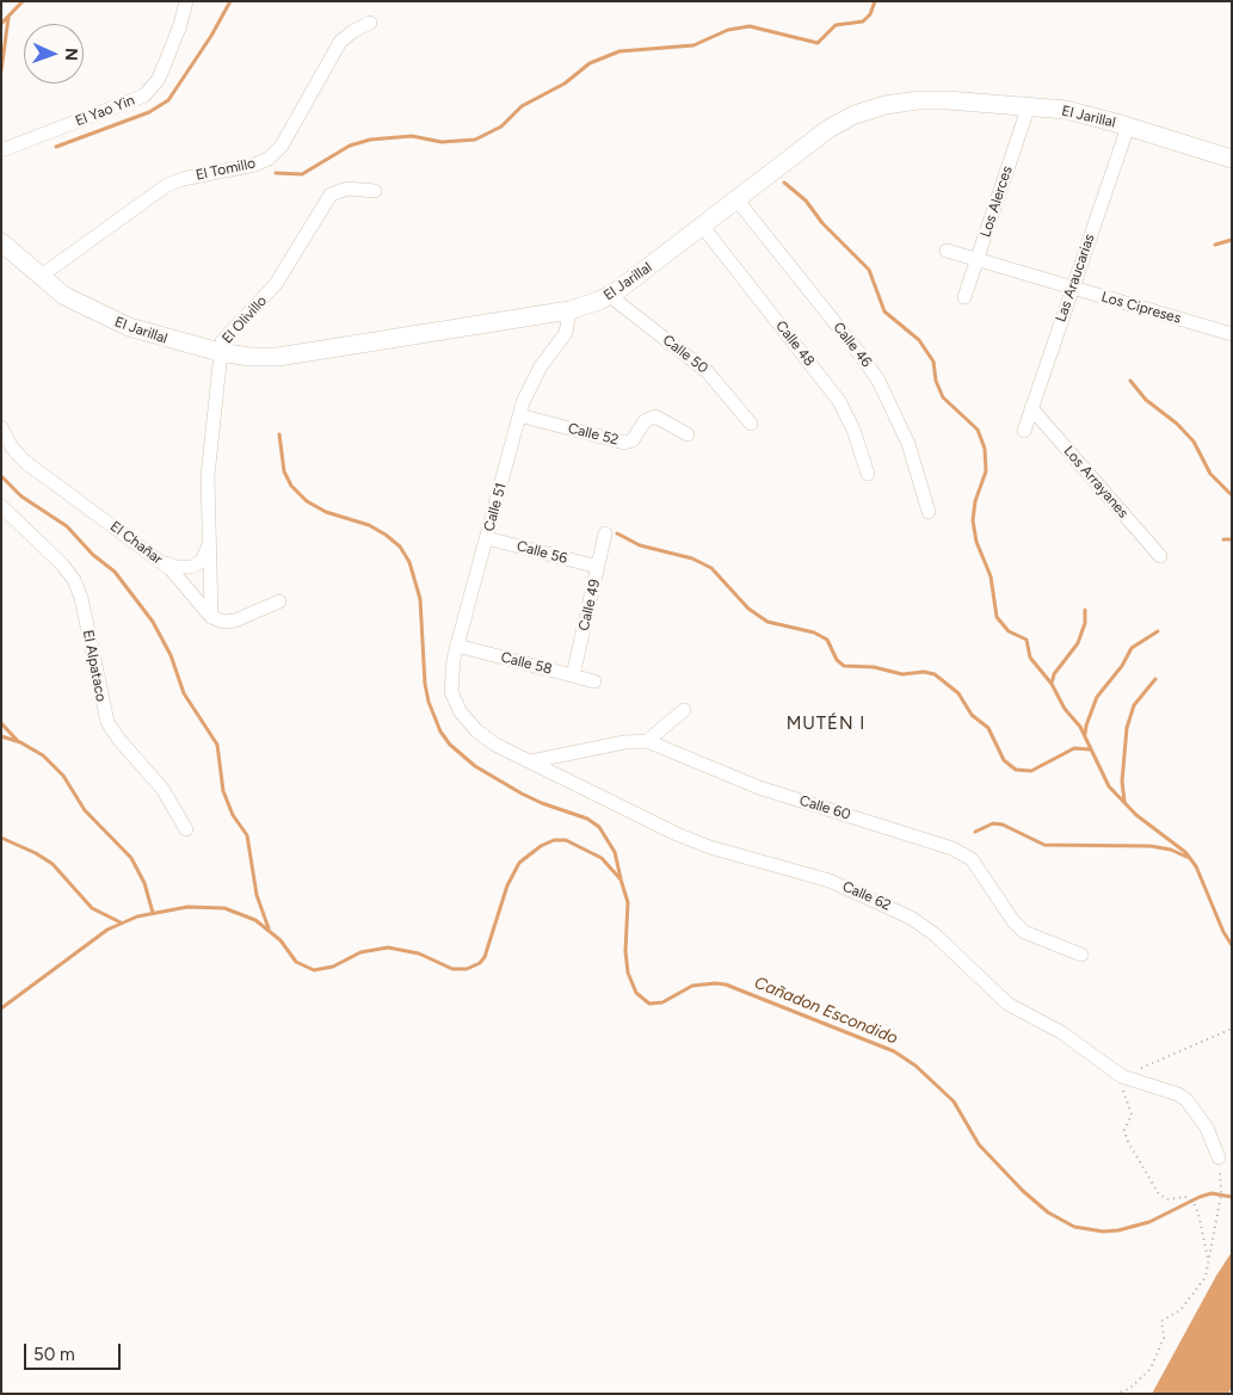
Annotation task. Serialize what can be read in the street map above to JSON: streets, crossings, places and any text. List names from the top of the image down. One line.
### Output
{"streets":{"street":["El Yao Yin","El Jarillal","El Tomillo","Los Alerces","Las Araucarias","Los Cipreses","El Olivillo","Calle 48","Calle 46","Calle 50","Calle 52","Los Arrayanes","Calle 51","El Chañar","Calle 56","Calle 49","Calle 58","El Alpataco","Calle 60","Calle 62"]},"crossings":[["El Jarillal","El Tomillo"],["El Jarillal","Los Alerces"],["El Jarillal","Las Araucarias"],["El Jarillal","El Olivillo"],["El Jarillal","Calle 48"],["El Jarillal","Calle 46"],["El Jarillal","Calle 50"],["El Jarillal","Calle 51"],["Los Alerces","Los Cipreses"],["Las Araucarias","Los Cipreses"],["Las Araucarias","Los Arrayanes"],["El Olivillo","El Chañar"],["Calle 52","Calle 51"],["Calle 51","Calle 56"],["Calle 51","Calle 58"],["Calle 51","Calle 62"],["Calle 56","Calle 49"],["Calle 49","Calle 58"],["Calle 60","Calle 62"]],"districts":["MUTÉN I"],"water":["Cañadon Escondido"],"scale_bar":"50 m","north":"right"}
